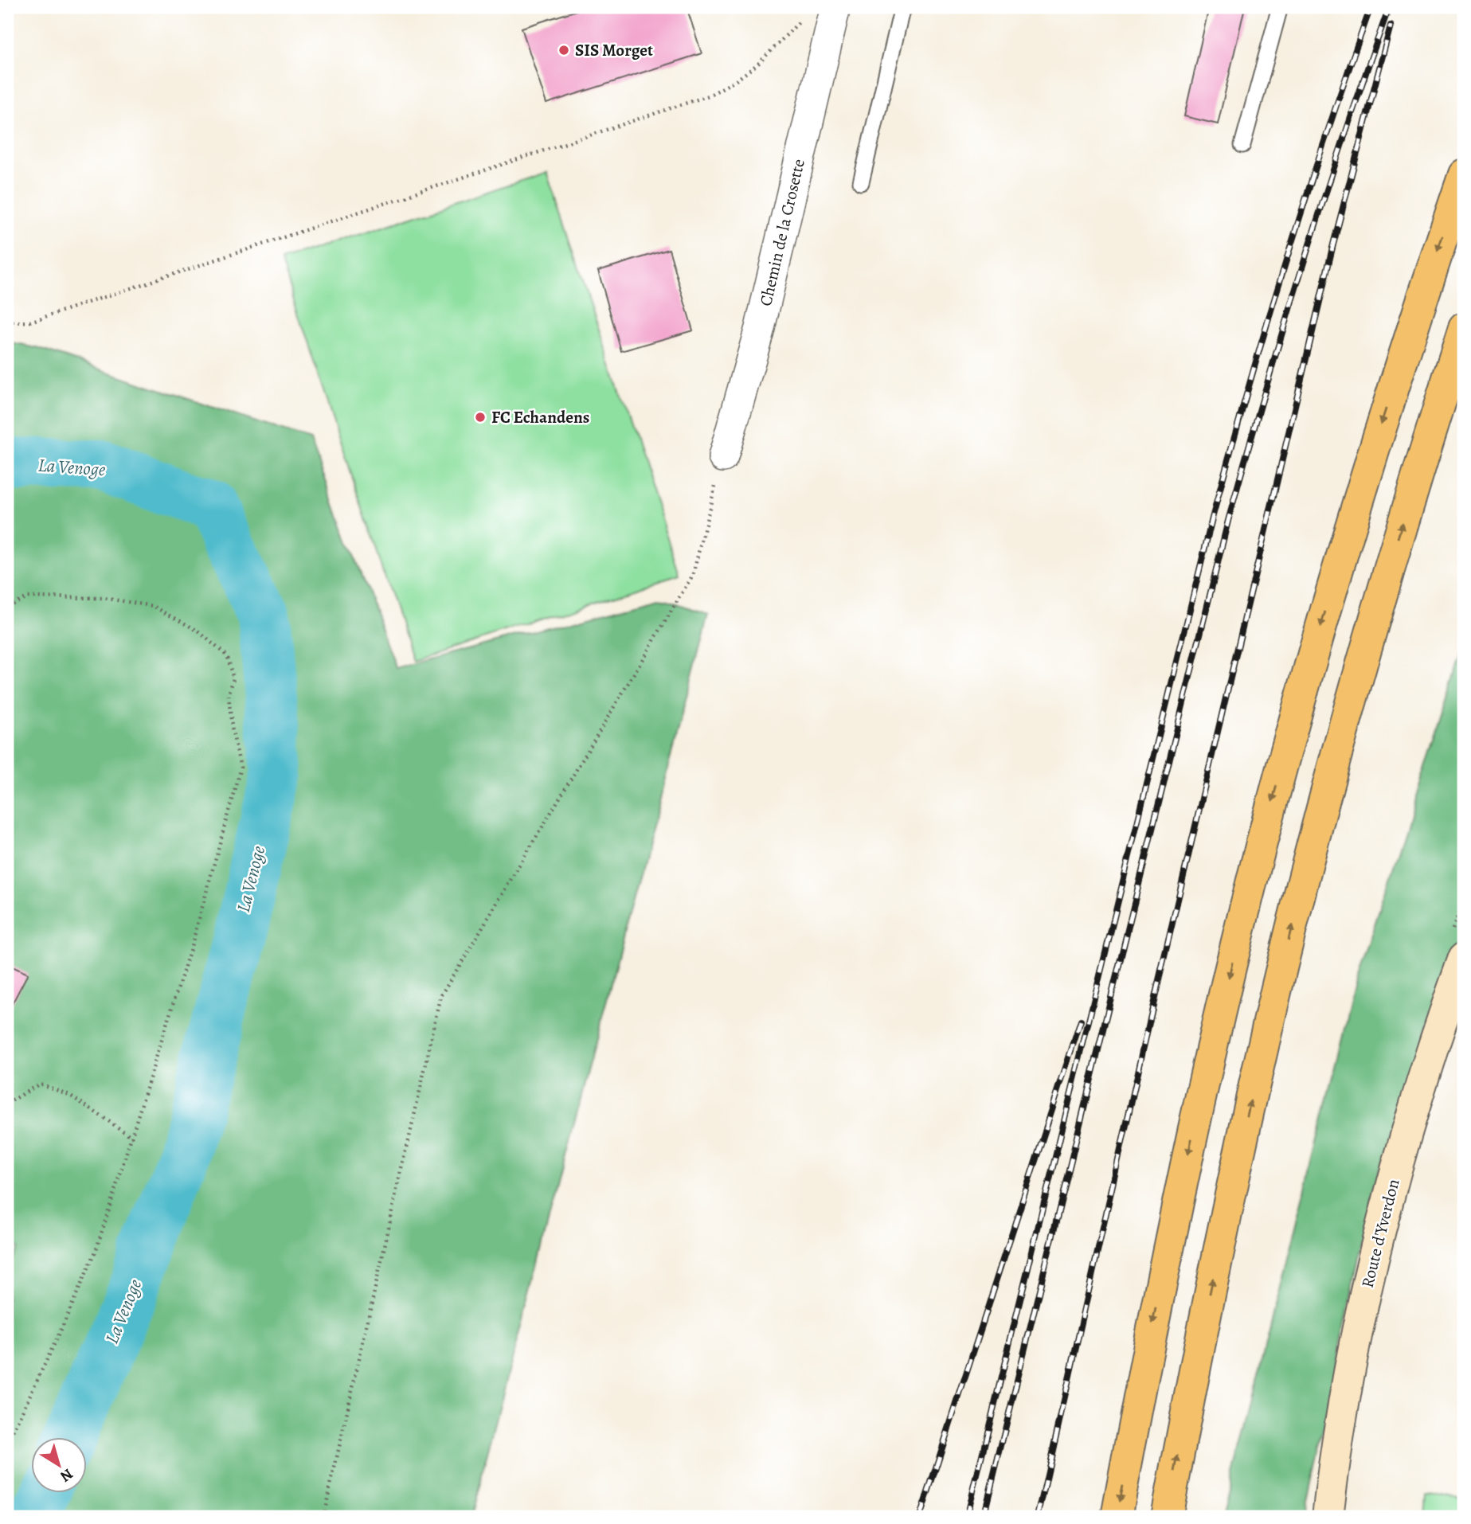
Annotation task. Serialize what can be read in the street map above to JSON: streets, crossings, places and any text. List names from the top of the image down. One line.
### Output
{"streets":{"main road":["Route d'Yverdon"],"street":["Chemin de la Crosette"]},"water":["La Venoge"],"places":["SIS Morget","FC Echandens"],"north":"bottom right"}
